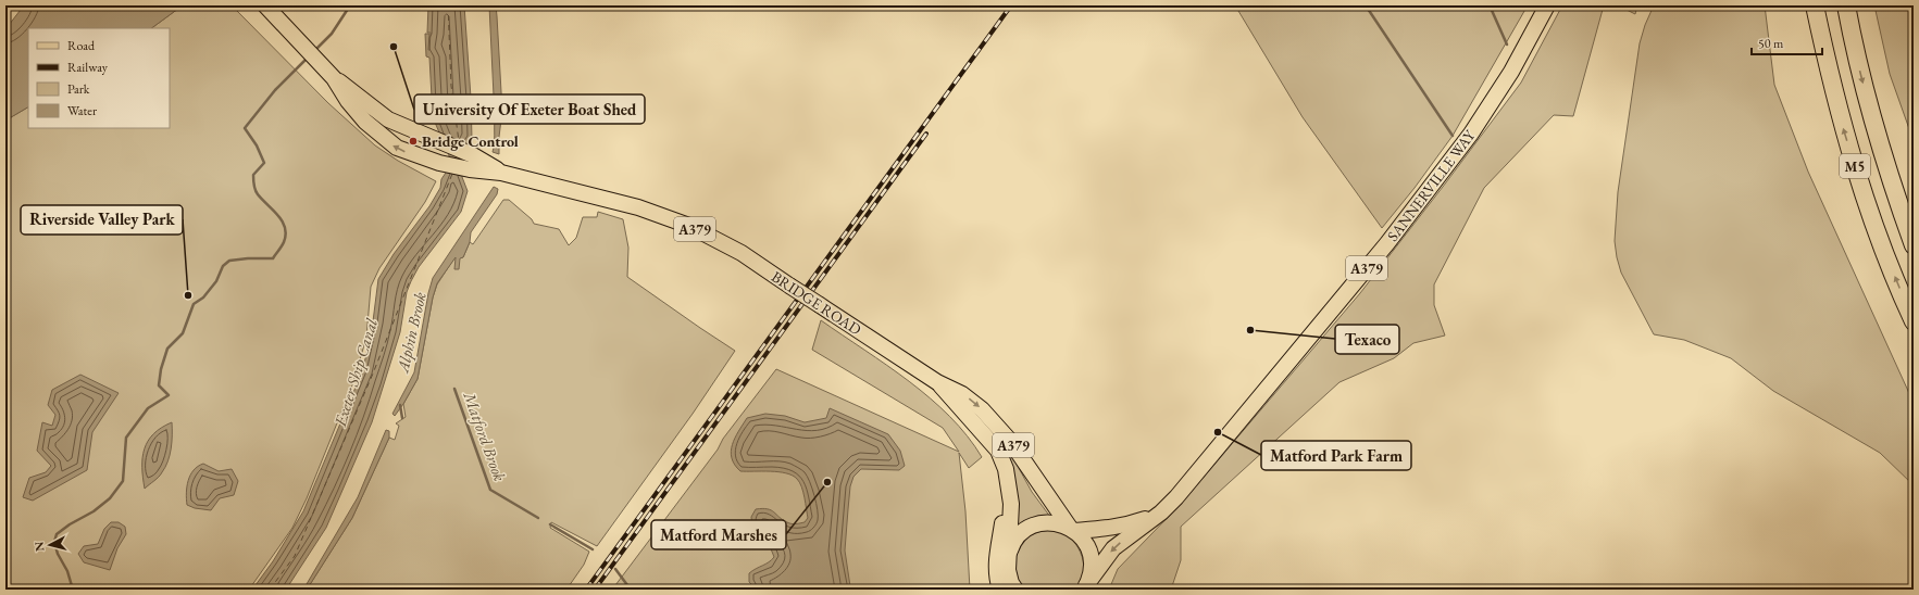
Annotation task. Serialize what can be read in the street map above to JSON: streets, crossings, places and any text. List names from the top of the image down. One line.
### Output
{"streets":{"highway":["M5"],"main road":["SANNERVILLE WAY","A379","BRIDGE ROAD"]},"crossings":[["SANNERVILLE WAY","A379"],["SANNERVILLE WAY","BRIDGE ROAD"],["A379","BRIDGE ROAD"]],"water":["Alphin Brook","Exeter Ship Canal","Matford Brook"],"places":["University Of Exeter Boat Shed","Bridge Control","Riverside Valley Park","Texaco","Matford Park Farm","Matford Marshes"],"legend":["Road","Railway","Park","Water"],"scale_bar":"50 m","north":"left"}
